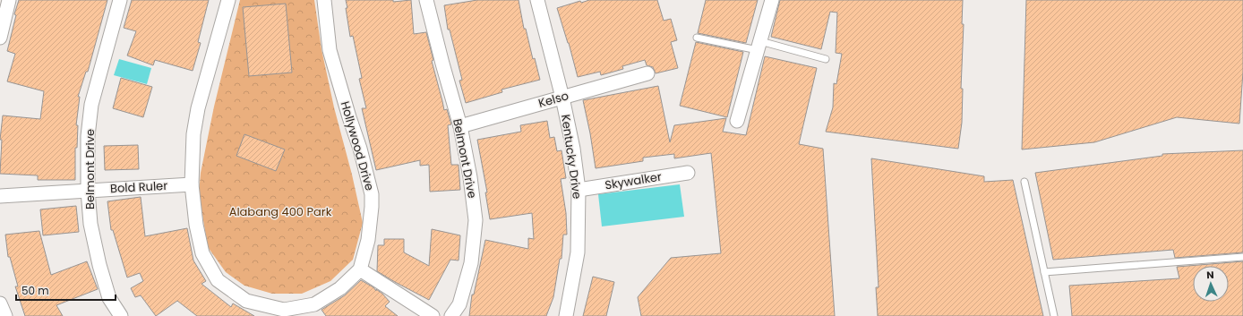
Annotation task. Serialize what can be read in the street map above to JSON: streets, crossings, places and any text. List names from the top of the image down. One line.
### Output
{"streets":{"street":["Kelso","Hollywood Drive","Kentucky Drive","Belmont Drive","Skywalker","Bold Ruler"]},"crossings":[["Kelso","Kentucky Drive"],["Kelso","Belmont Drive"],["Kentucky Drive","Skywalker"],["Belmont Drive","Bold Ruler"]],"parks":["Alabang 400 Park"],"scale_bar":"50 m","north":"top"}
